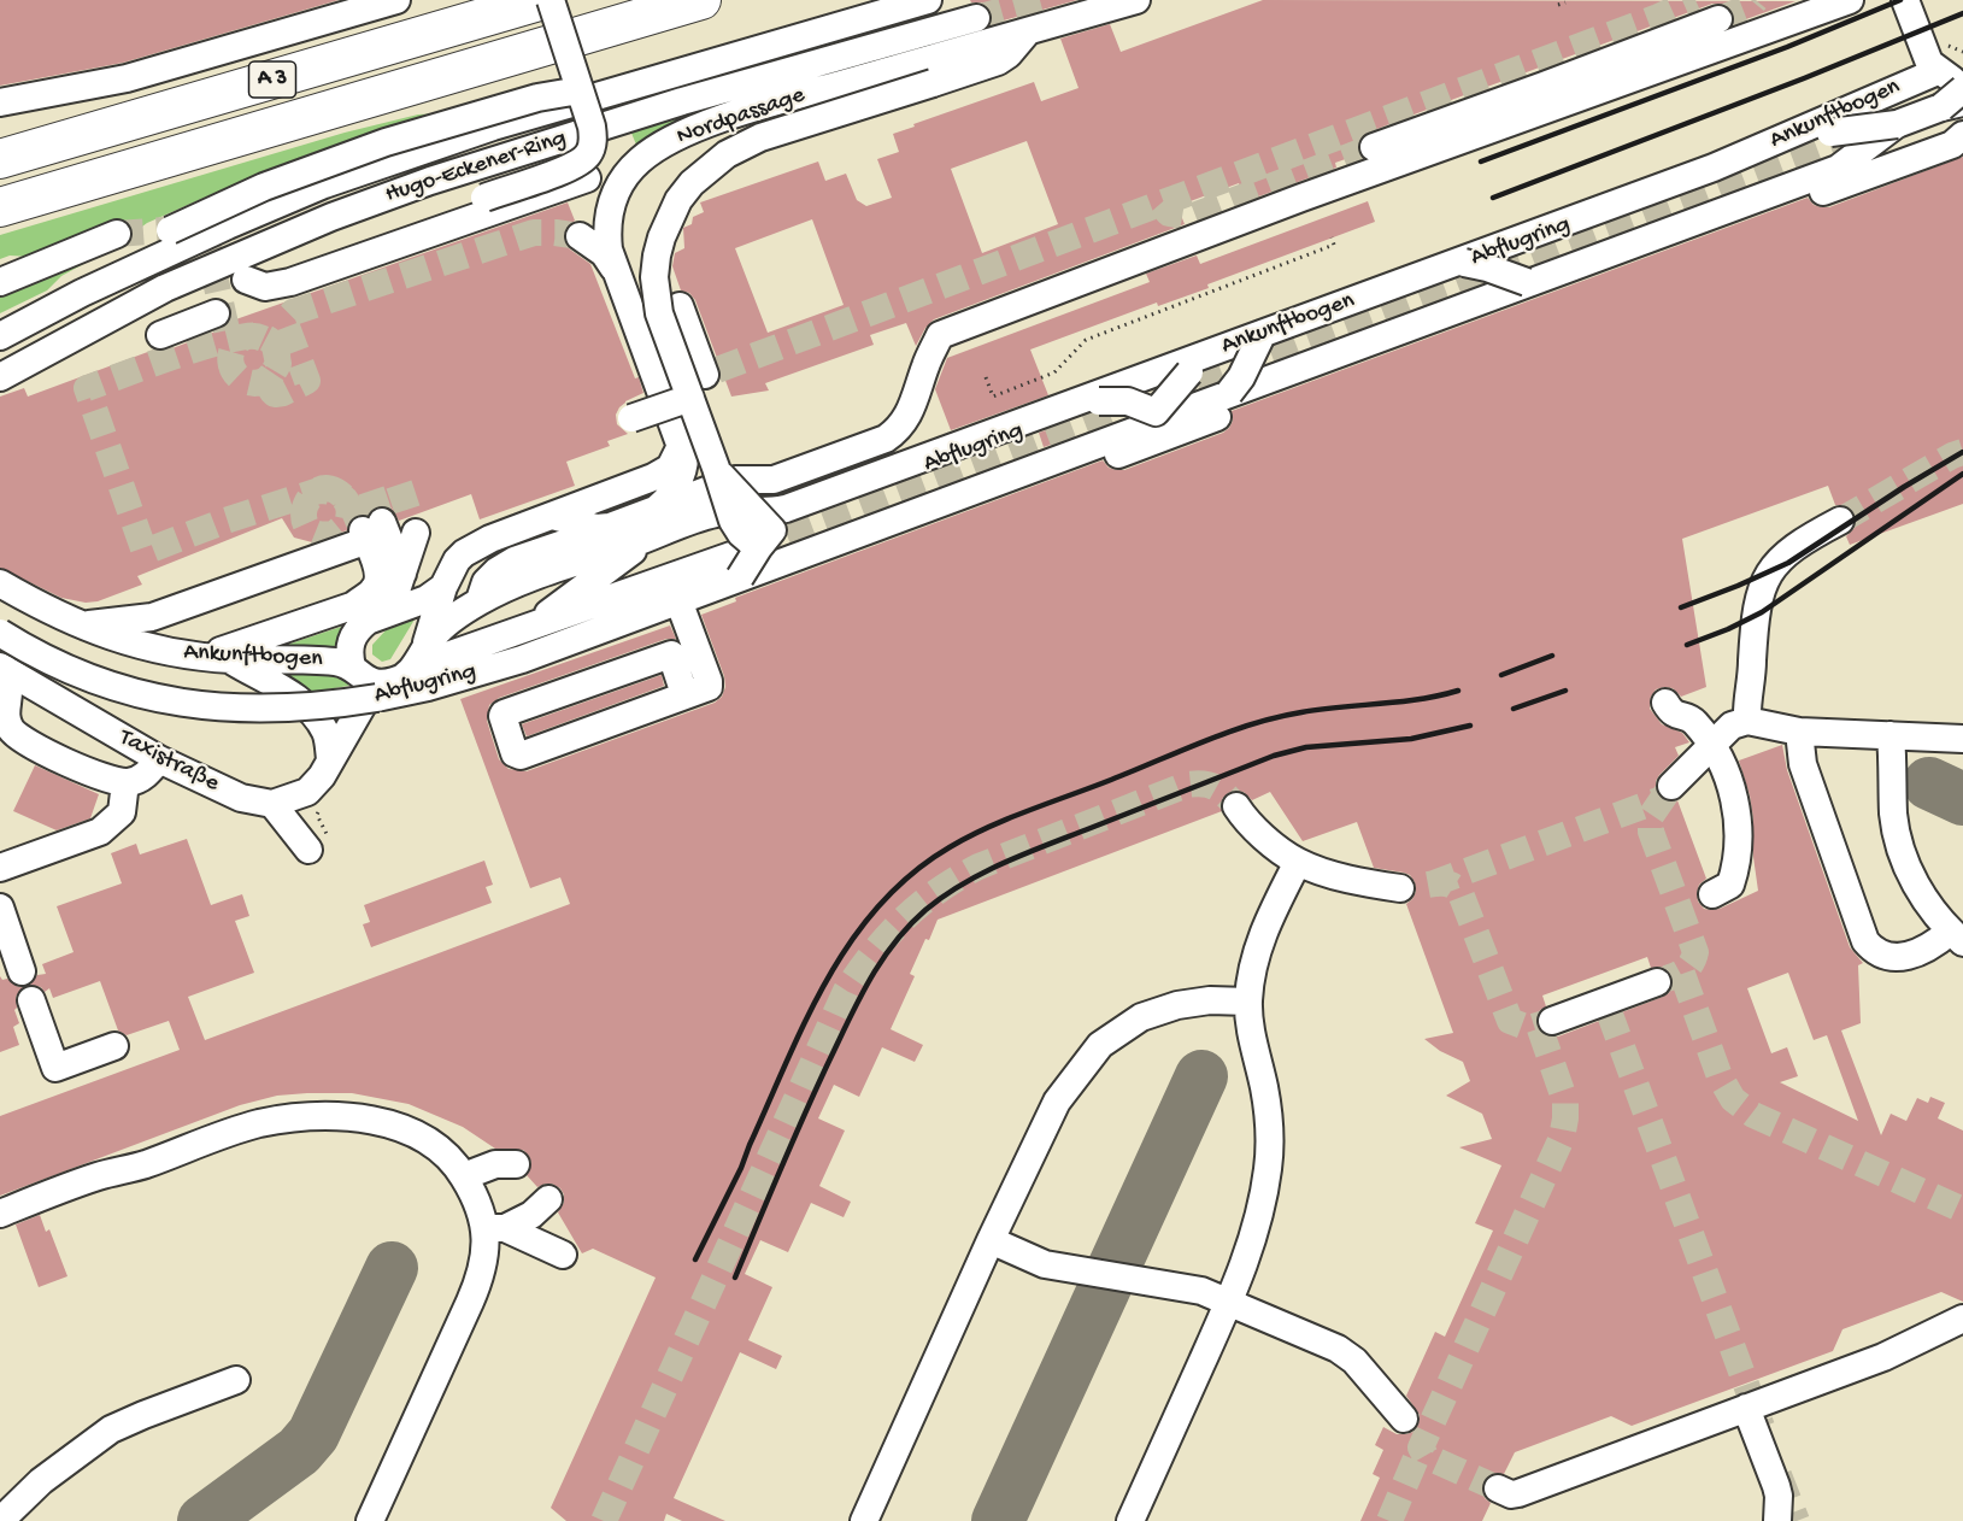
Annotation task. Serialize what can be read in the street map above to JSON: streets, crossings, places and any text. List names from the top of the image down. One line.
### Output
{"streets":{"highway":["A 3"],"street":["Ankunftbogen","Nordpassage","Hugo-Eckener-Ring","Abflugring","Taxistraße"]},"crossings":[["Ankunftbogen","Nordpassage"]]}
